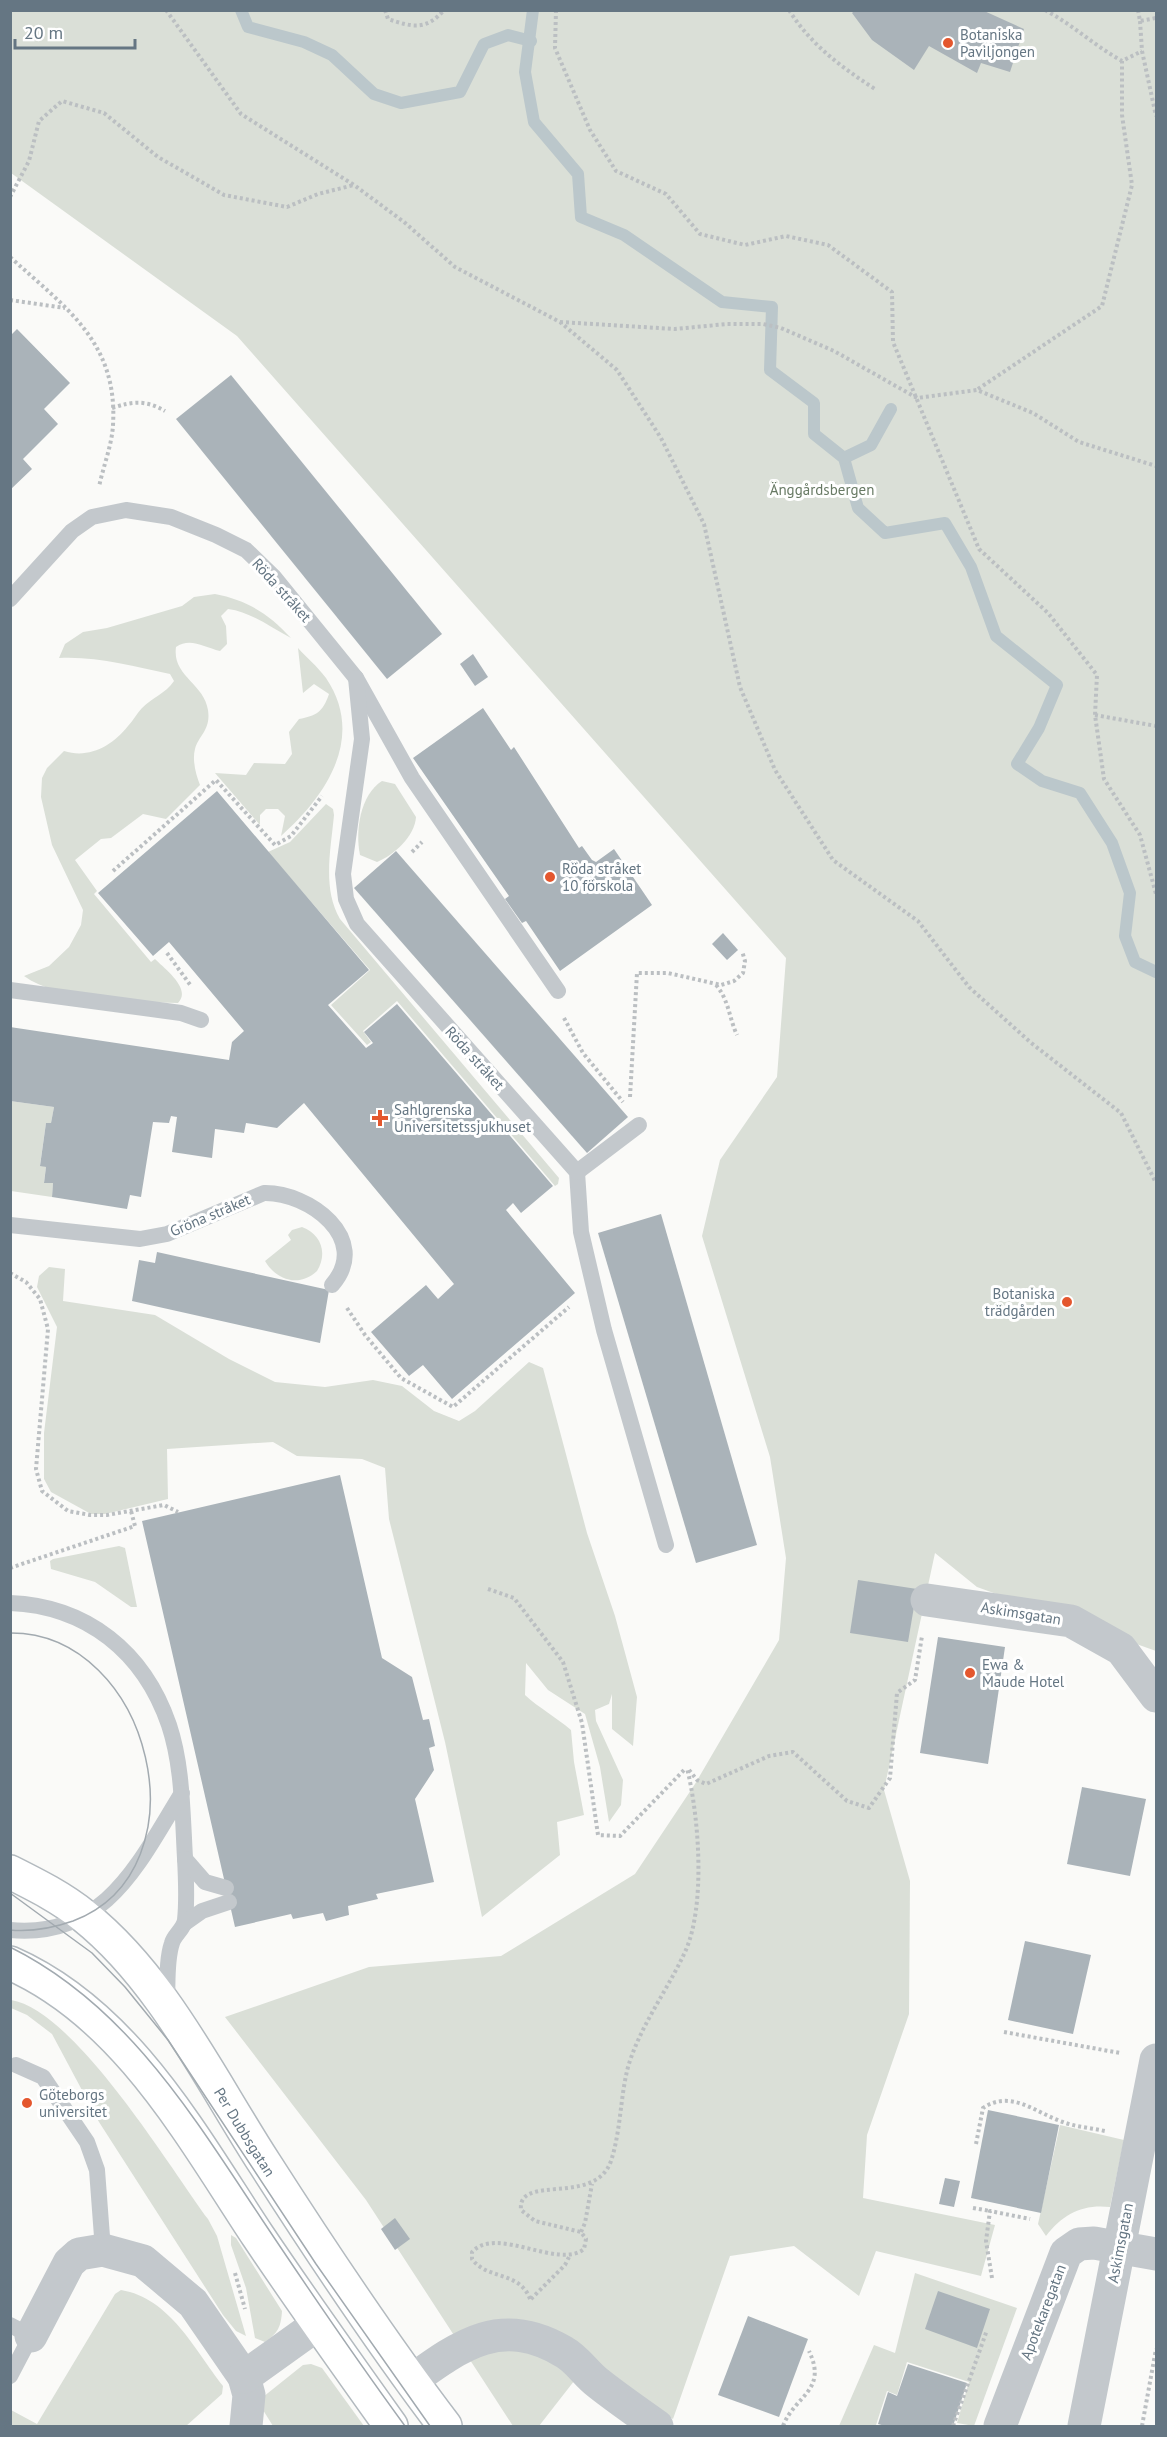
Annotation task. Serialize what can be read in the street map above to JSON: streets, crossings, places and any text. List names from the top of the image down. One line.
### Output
{"streets":{"main road":["Per Dubbsgatan"],"street":["Askimsgatan","Apotekaregatan"],"lane":["Röda stråket","Gröna stråket"]},"crossings":[["Askimsgatan","Apotekaregatan"]],"parks":["Änggårdsbergen"],"places":{"other":["Botaniska Paviljongen","Röda stråket 10 förskola","Botaniska trädgården","Ewa & Maude Hotel","Göteborgs universitet"],"health":["Sahlgrenska Universitetssjukhuset"]},"scale_bar":"20 m"}
